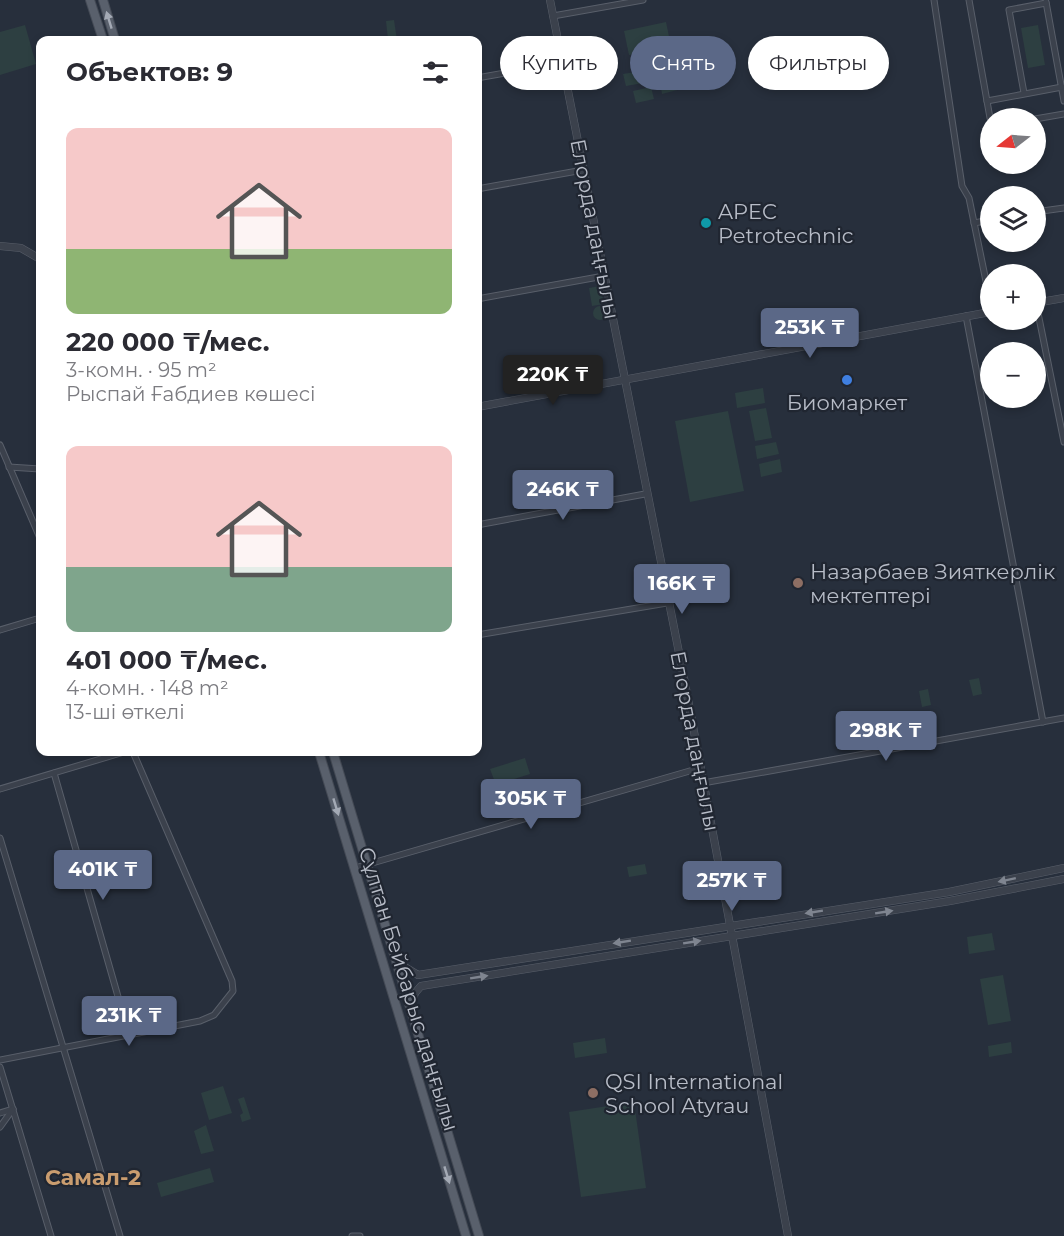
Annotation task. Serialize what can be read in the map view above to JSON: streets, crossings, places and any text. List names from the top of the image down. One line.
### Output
{"streets":{"main road":["Сұлтан Бейбарыс даңғылы"],"street":["Елорда даңғылы"]},"districts":["Самал-2"],"places":["APEC Petrotechnic","Биомаркет","Назарбаев Зияткерлік мектептері","QSI International School Atyrau"],"north":"left","page":{"chip":["Купить","Снять","Фильтры"],"heading":"Объектов: 9","map_buttons":["+","−"],"list":[{"name":"220 000 ₸/мес.","note":"3-комн. · 95 m² · Рыспай Ғабдиев көшесі"},{"name":"401 000 ₸/мес.","note":"4-комн. · 148 m² · 13-ші өткелі"}],"price":["253K ₸","220K ₸","246K ₸","166K ₸","298K ₸","305K ₸","401K ₸","257K ₸","231K ₸"]}}
